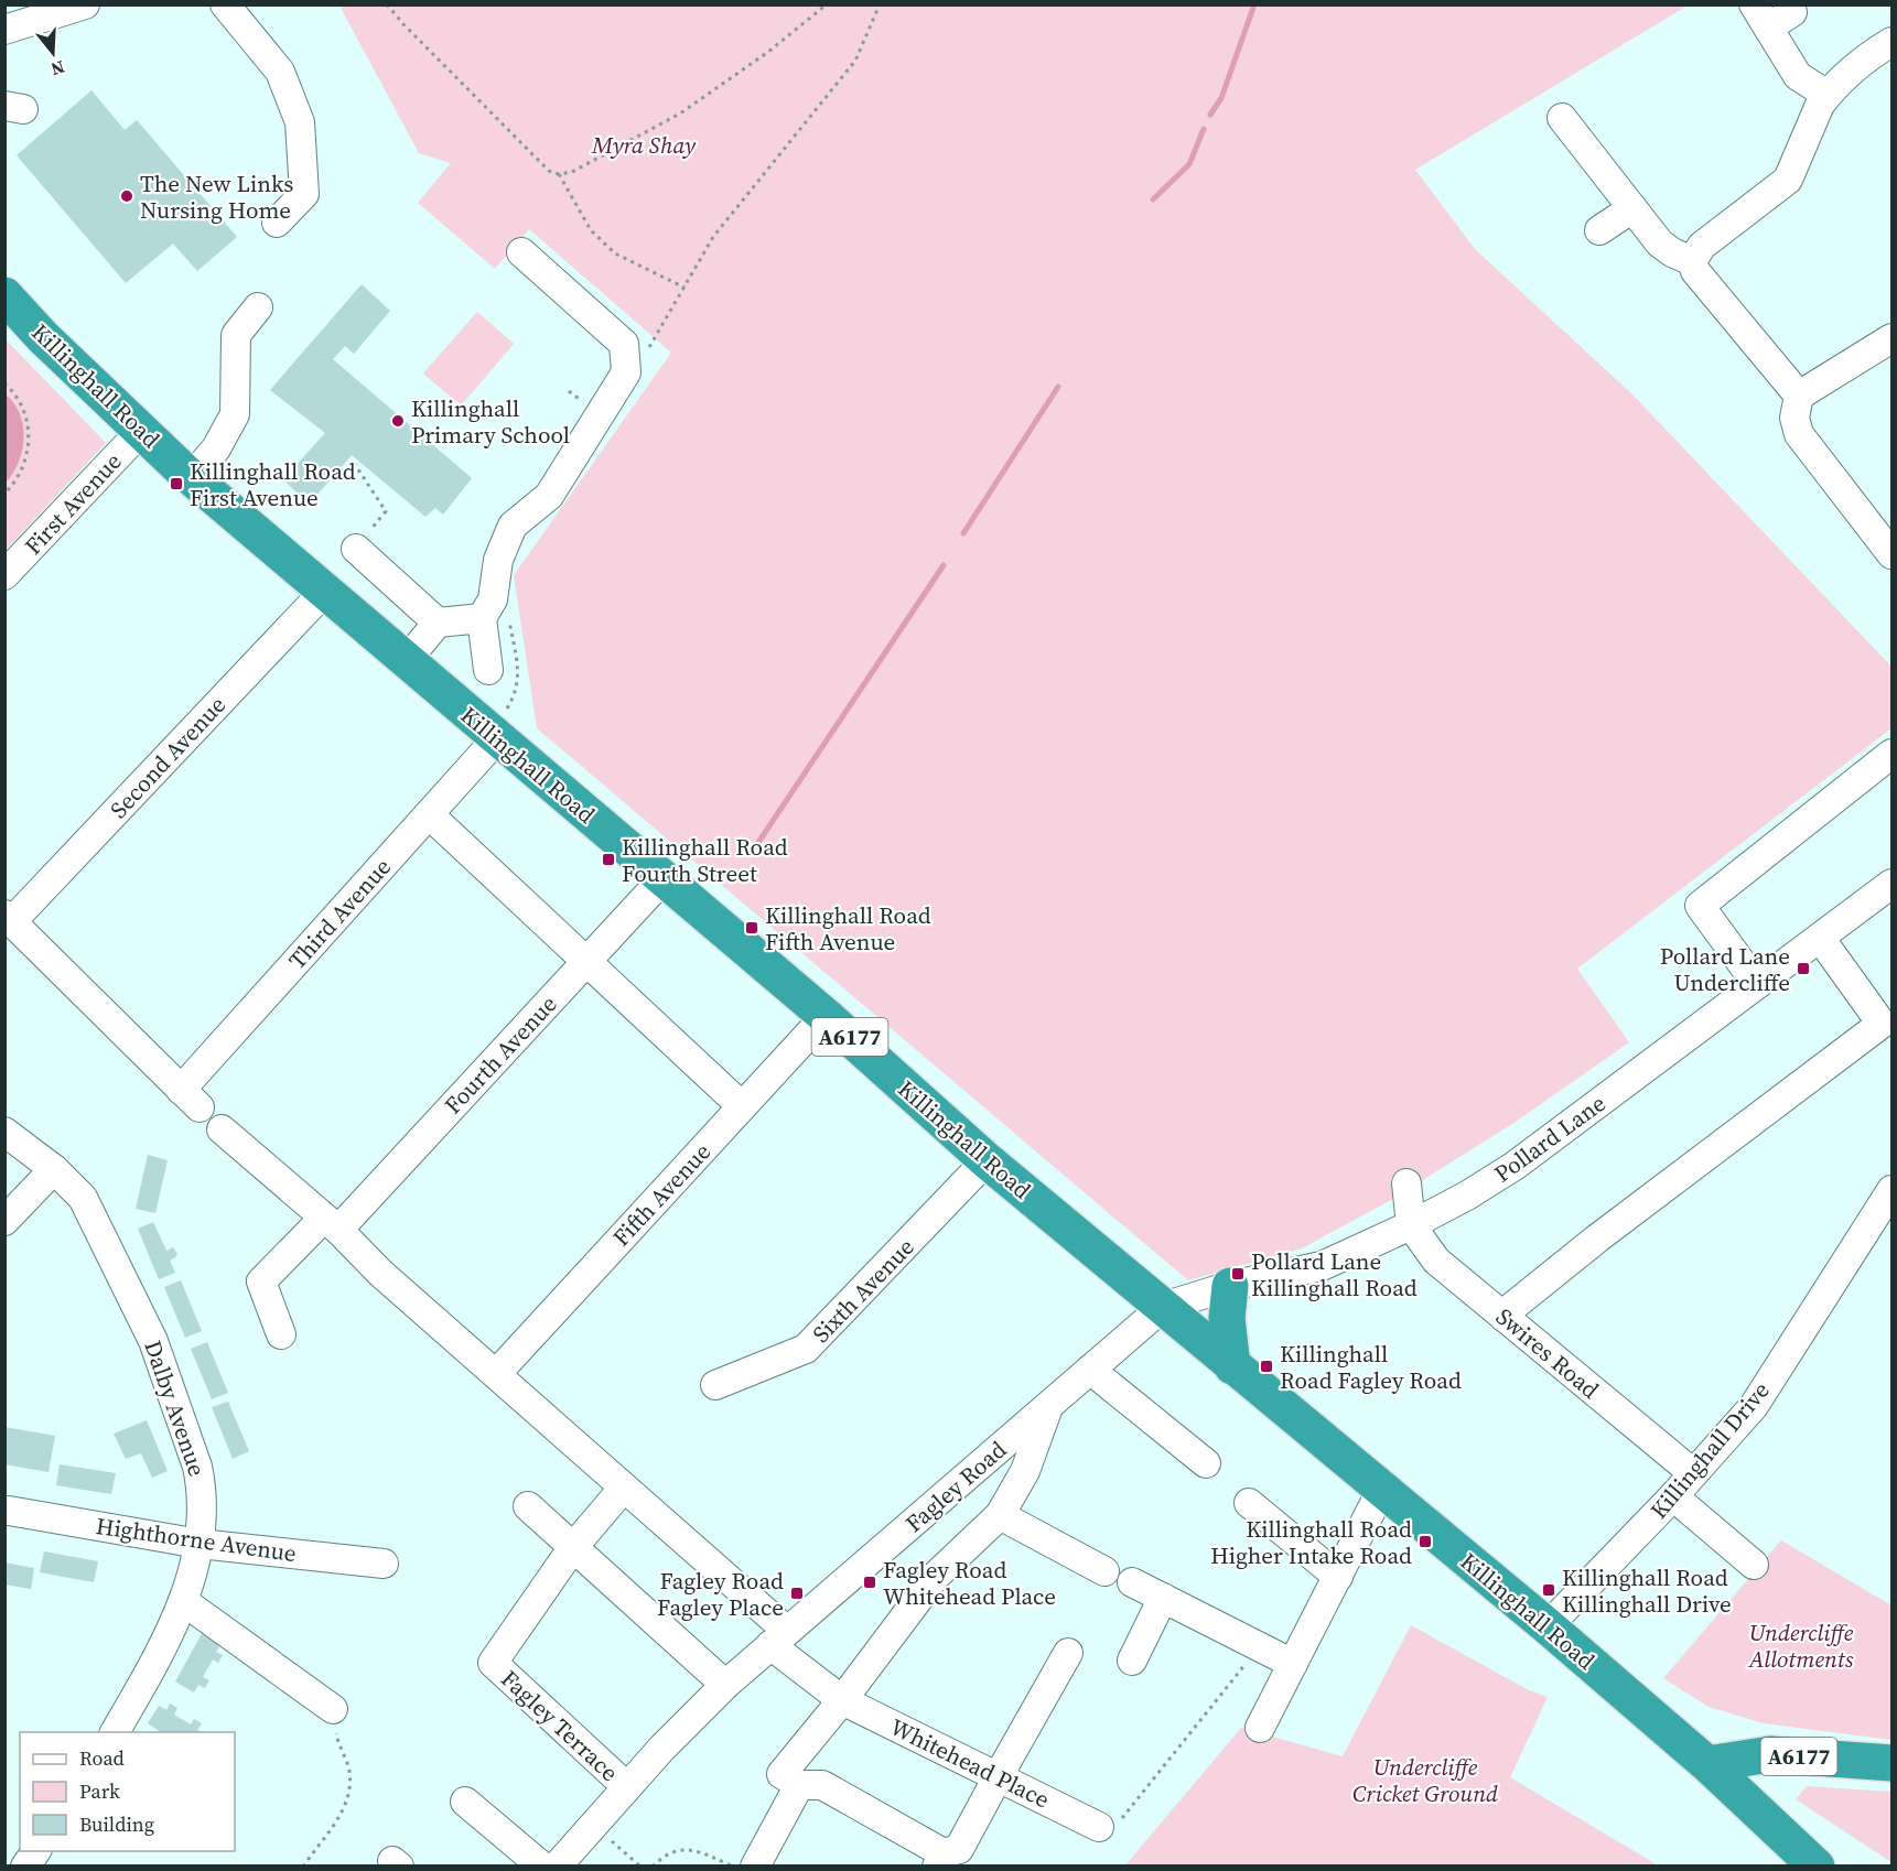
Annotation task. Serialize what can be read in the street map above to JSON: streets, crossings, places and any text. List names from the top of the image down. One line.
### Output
{"streets":{"highway":["Killinghall Road","A6177"],"street":["First Avenue","Second Avenue","Third Avenue","Fourth Avenue","Pollard Lane","Fifth Avenue","Sixth Avenue","Swires Road","Dalby Avenue","Killinghall Drive","Fagley Road","Highthorne Avenue","Fagley Terrace","Whitehead Place"]},"crossings":[["Killinghall Road","First Avenue"],["Killinghall Road","Second Avenue"],["Killinghall Road","Third Avenue"],["Killinghall Road","A6177"],["Killinghall Road","Fourth Avenue"],["Killinghall Road","Pollard Lane"],["Killinghall Road","Fifth Avenue"],["Killinghall Road","Sixth Avenue"],["Killinghall Road","Killinghall Drive"],["Killinghall Road","Fagley Road"],["Second Avenue","Third Avenue"],["Fourth Avenue","Whitehead Place"],["Pollard Lane","Swires Road"],["Pollard Lane","Fagley Road"],["Fifth Avenue","Whitehead Place"],["Swires Road","Killinghall Drive"],["Dalby Avenue","Highthorne Avenue"],["Fagley Road","Fagley Terrace"],["Fagley Road","Whitehead Place"]],"parks":["Myra Shay","Undercliffe Allotments","Undercliffe Cricket Ground"],"places":{"other":["The New Links Nursing Home","Killinghall Primary School"],"transit":["Killinghall Road First Avenue","Killinghall Road Fourth Street","Killinghall Road Fifth Avenue","Pollard Lane Undercliffe","Pollard Lane Killinghall Road","Killinghall Road Fagley Road","Killinghall Road Higher Intake Road","Fagley Road Whitehead Place","Killinghall Road Killinghall Drive","Fagley Road Fagley Place"]},"legend":["Road","Park","Building"],"north":"bottom"}
